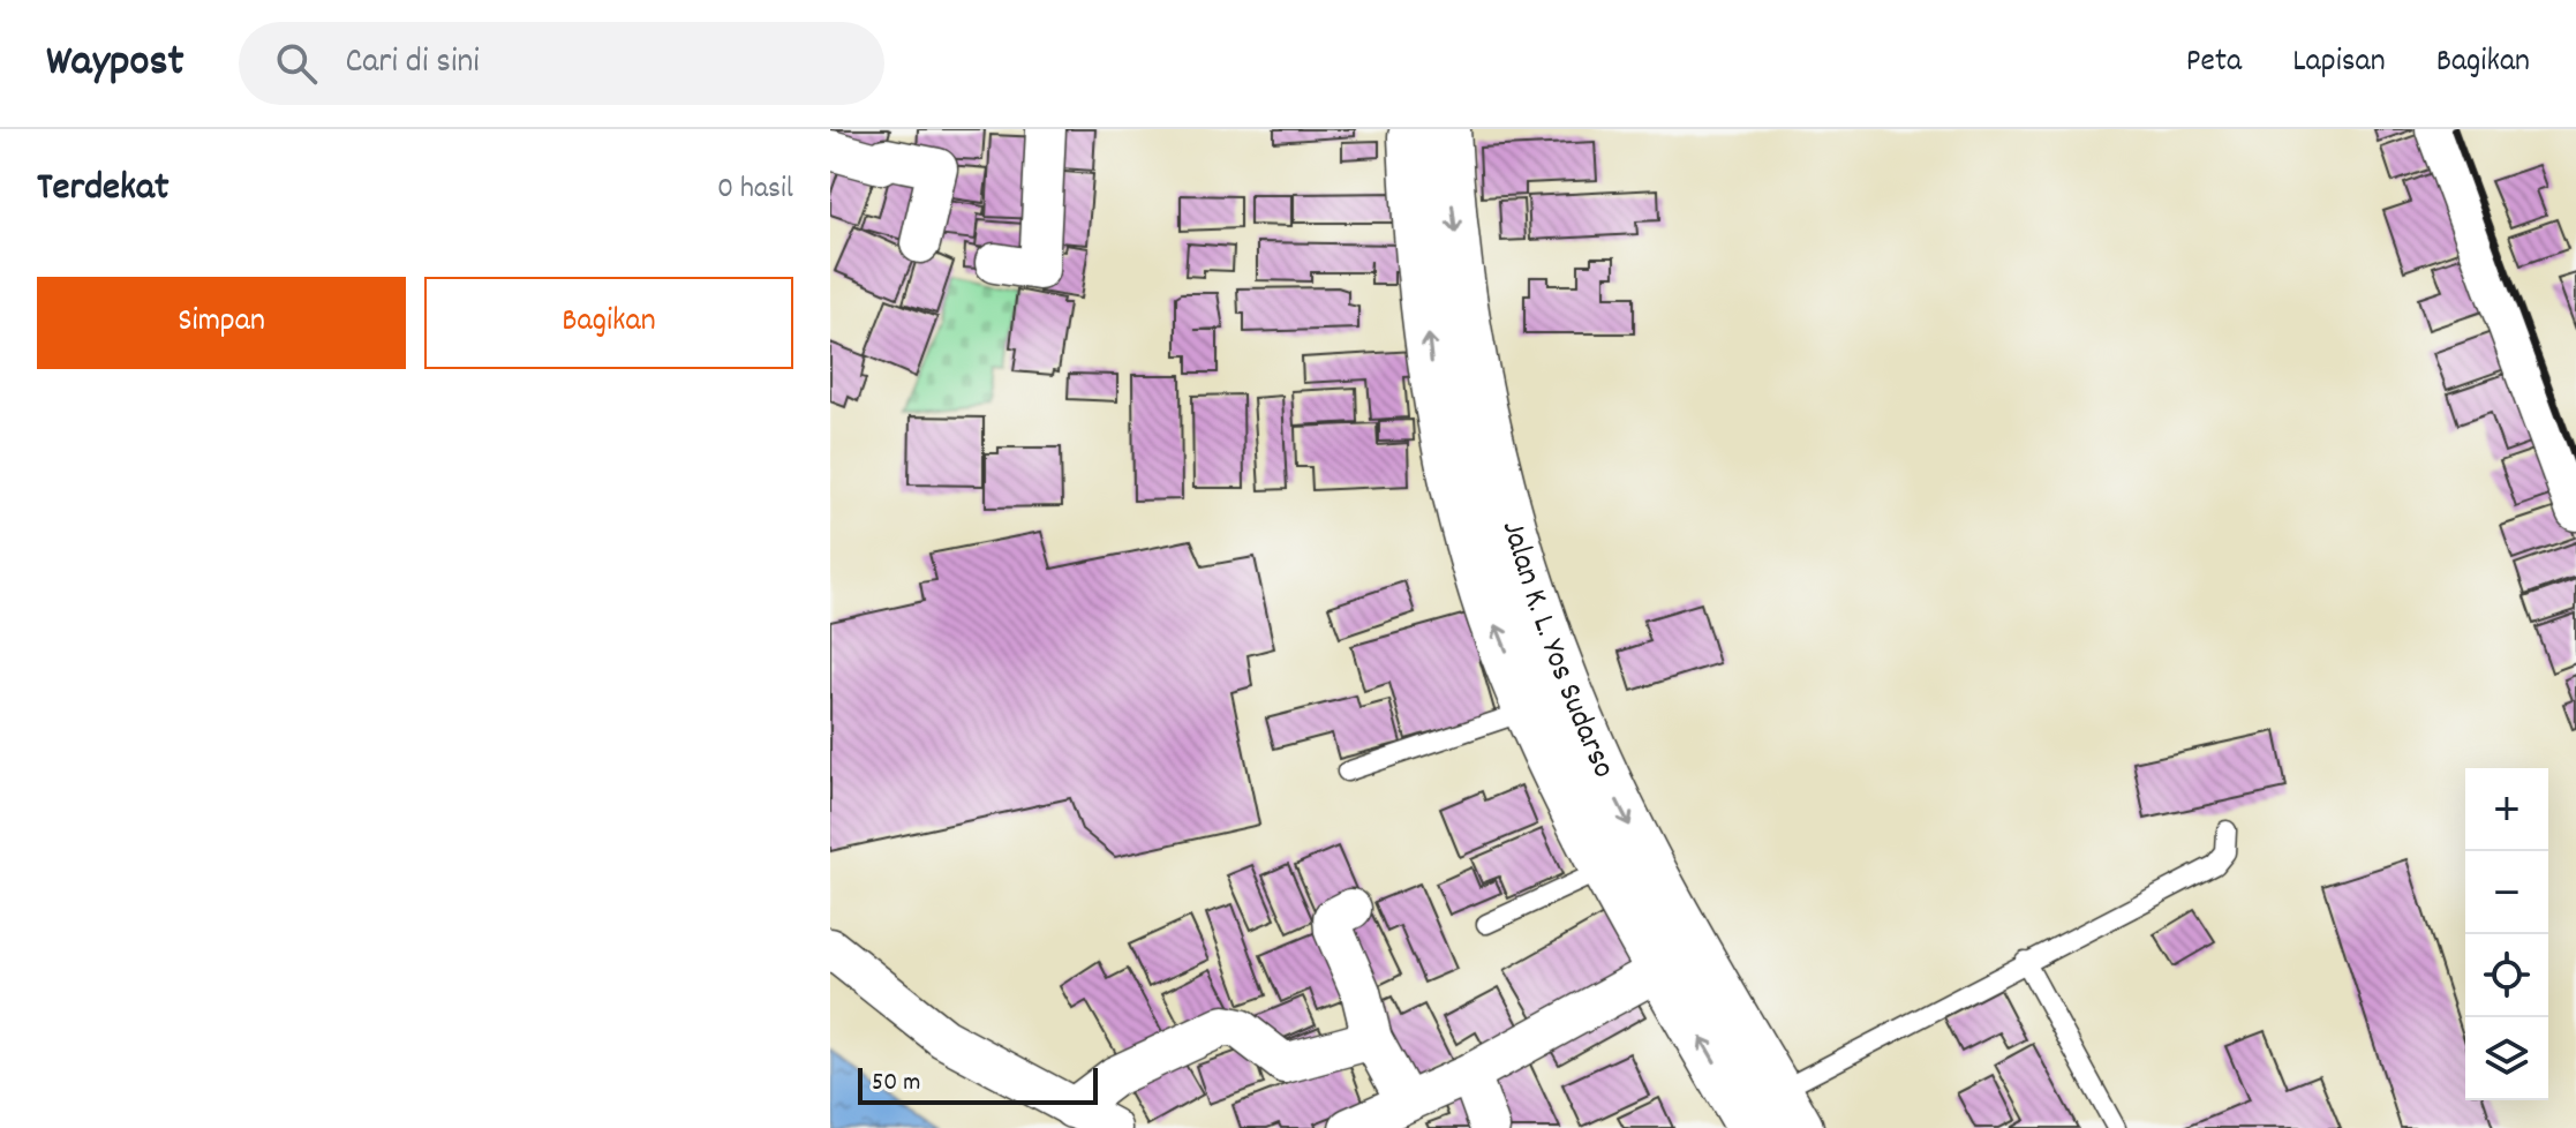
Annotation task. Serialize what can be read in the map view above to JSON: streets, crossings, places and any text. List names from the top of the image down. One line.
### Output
{"streets":{"highway":["Jalan K. L. Yos Sudarso"]},"scale_bar":"50 m","page":{"header":"Waypost","search":"Cari di sini","nav":["Peta","Lapisan","Bagikan"],"heading":["Terdekat","0 hasil"],"buttons":["Simpan","Bagikan"],"map_buttons":["+","−"],"scale":"50 m"}}
